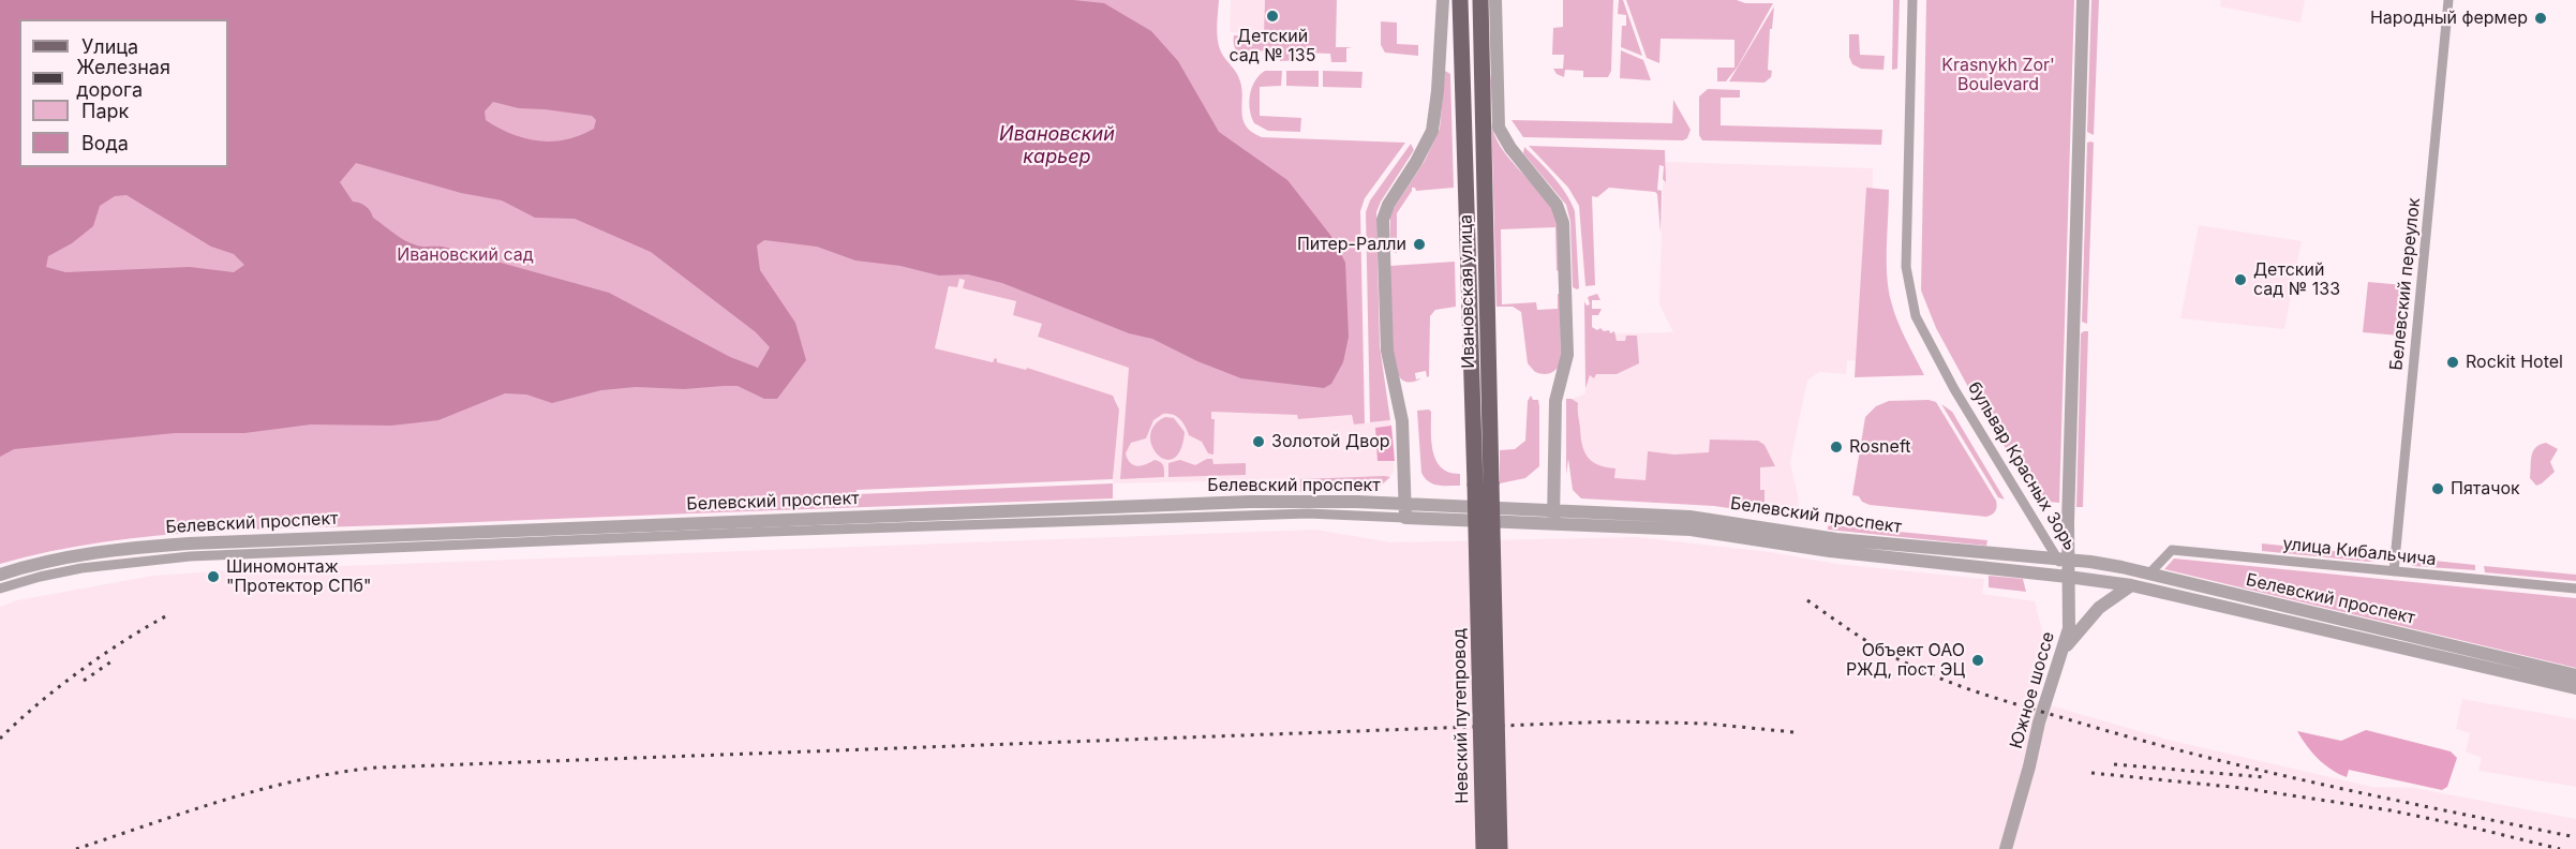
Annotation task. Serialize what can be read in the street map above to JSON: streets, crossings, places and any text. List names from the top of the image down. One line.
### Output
{"streets":{"main road":["Ивановская улица","Невский путепровод"],"street":["Белевский переулок","бульвар Красных Зорь","Белевский проспект","улица Кибальчича","Южное шоссе"]},"crossings":[["Белевский переулок","улица Кибальчича"],["Ивановская улица","Невский путепровод"],["бульвар Красных Зорь","Белевский проспект"],["бульвар Красных Зорь","Южное шоссе"],["Белевский проспект","улица Кибальчича"],["Белевский проспект","Южное шоссе"]],"water":["Ивановский карьер"],"parks":["Krasnykh Zor' Boulevard","Ивановский сад"],"places":["Детский сад № 135","Народный фермер","Питер-Ралли","Детский сад № 133","Rockit Hotel","Золотой Двор","Rosneft","Пятачок","Шиномонтаж \"Протектор СПб\"","Объект ОАО РЖД, пост ЭЦ"],"legend":["Улица","Железная дорога","Парк","Вода"]}
